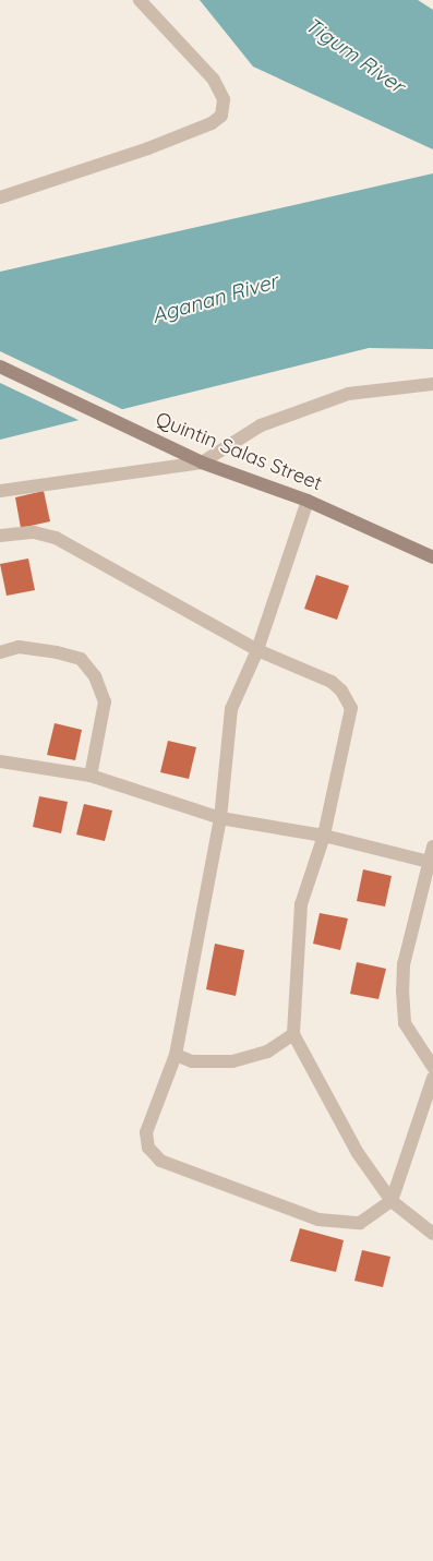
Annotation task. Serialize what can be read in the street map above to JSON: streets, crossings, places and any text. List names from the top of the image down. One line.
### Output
{"streets":{"main road":["Quintin Salas Street"]},"water":["Tigum River","Aganan River"]}
